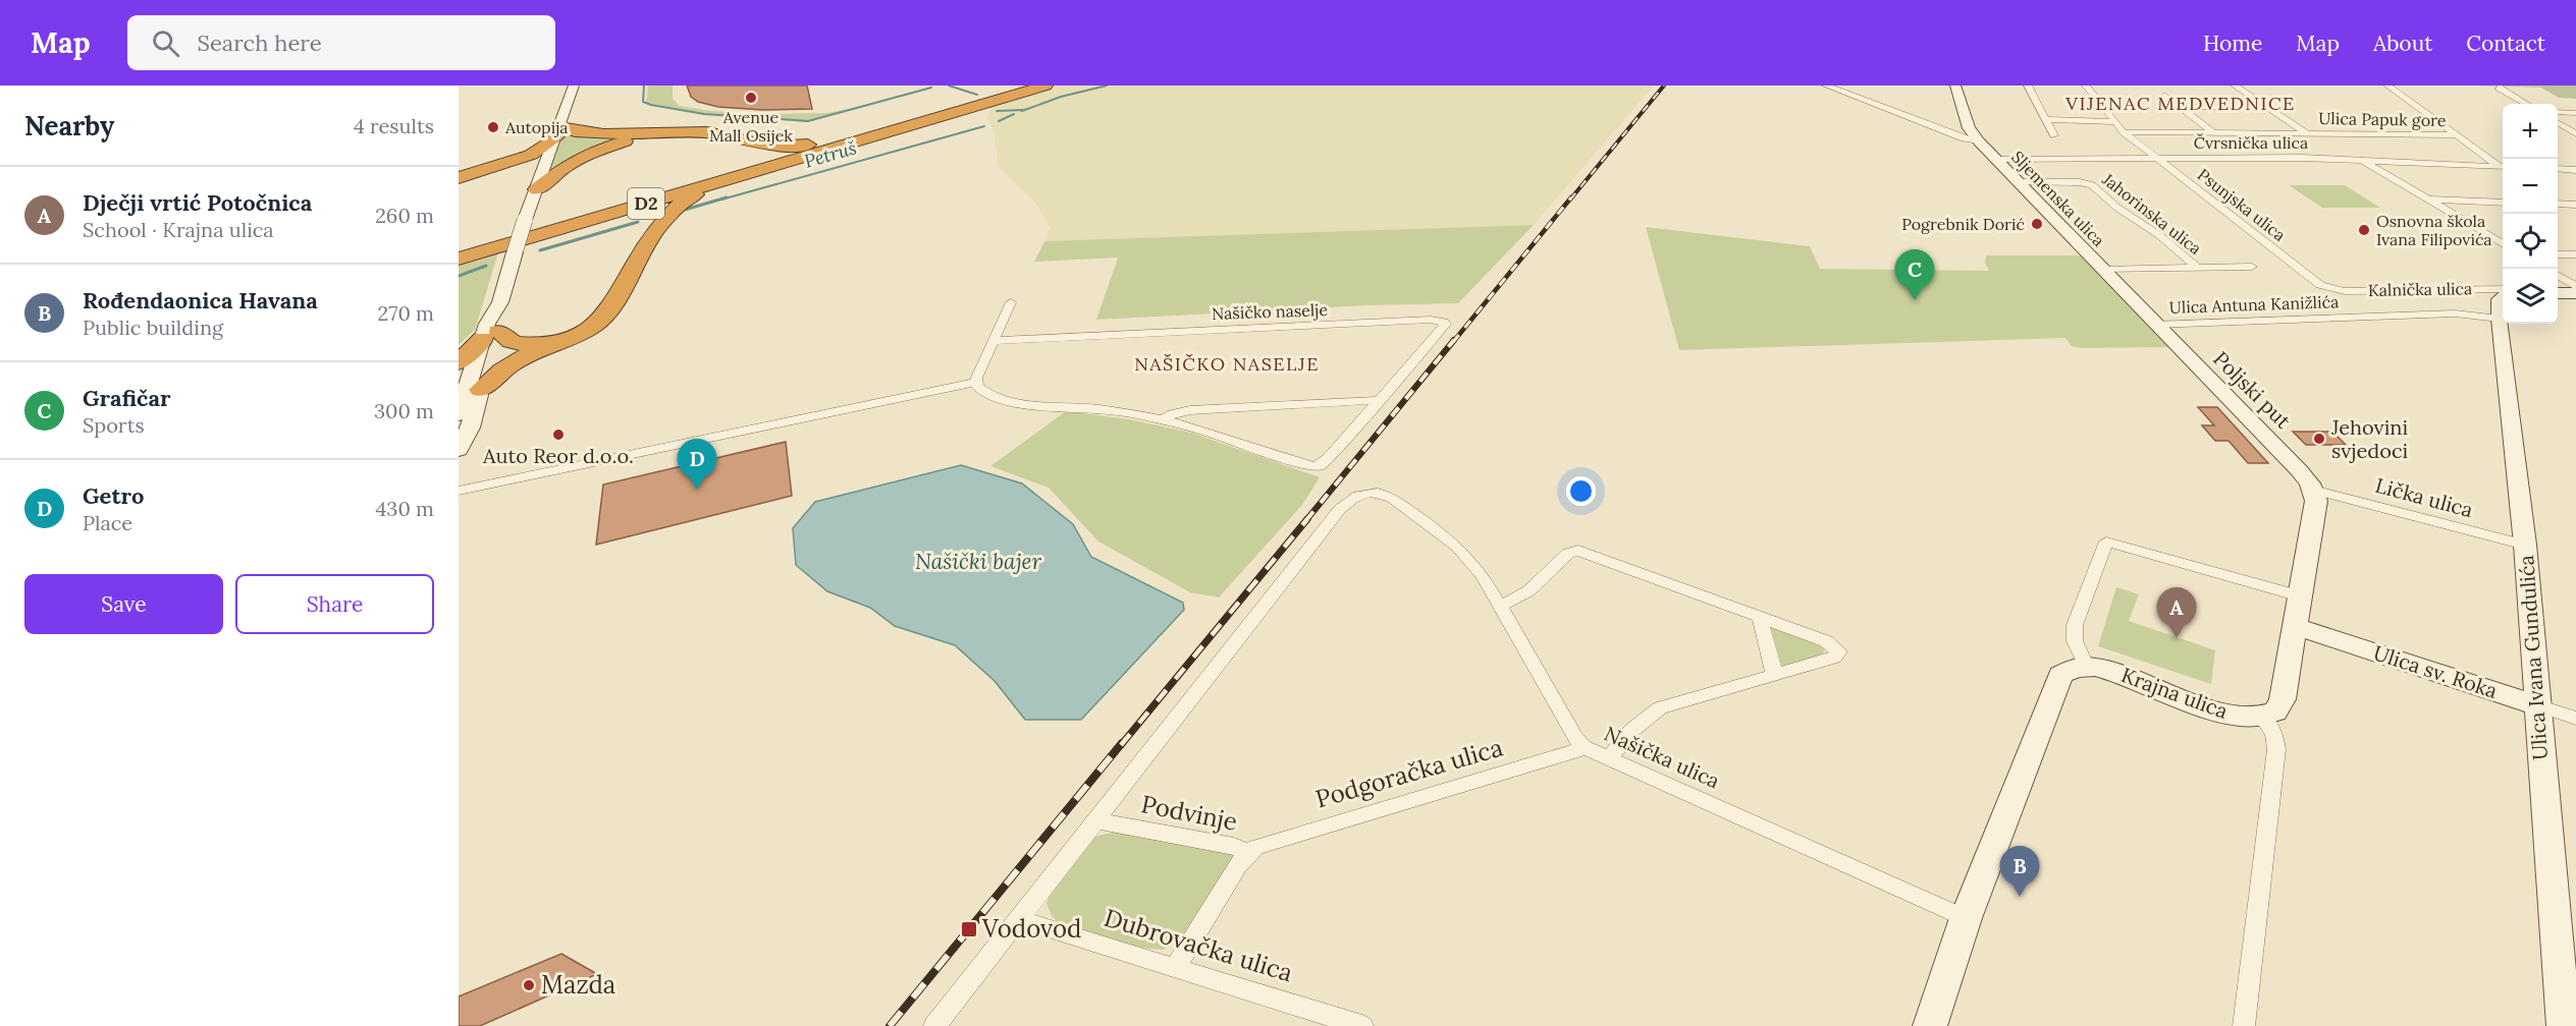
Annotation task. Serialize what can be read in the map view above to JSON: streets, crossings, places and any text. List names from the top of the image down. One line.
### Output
{"streets":{"highway":["D2"],"main road":["Sljemenska ulica","Poljski put","Ulica Ivana Gundulića","Ulica sv. Roka","Krajna ulica"],"street":["Ulica Papuk gore","Čvrsnička ulica","Psunjska ulica","Jahorinska ulica","Kalnička ulica","Ulica Antuna Kanižlića","Našičko naselje","Lička ulica","Našička ulica","Podgoračka ulica","Podvinje","Dubrovačka ulica"]},"crossings":[["Ulica Papuk gore","Psunjska ulica"],["Čvrsnička ulica","Sljemenska ulica"],["Čvrsnička ulica","Psunjska ulica"],["Sljemenska ulica","Jahorinska ulica"],["Sljemenska ulica","Ulica Antuna Kanižlića"],["Sljemenska ulica","Poljski put"],["Psunjska ulica","Kalnička ulica"],["Ulica Antuna Kanižlića","Poljski put"],["Poljski put","Lička ulica"],["Lička ulica","Ulica Ivana Gundulića"],["Ulica Ivana Gundulića","Ulica sv. Roka"],["Našička ulica","Podgoračka ulica"],["Našička ulica","Podvinje"],["Podgoračka ulica","Podvinje"],["Podvinje","Dubrovačka ulica"]],"districts":["VIJENAC MEDVEDNICE","NAŠIČKO NASELJE"],"water":["Petruš","Našički bajer"],"places":{"other":["Avenue Mall Osijek","Autopija","Pogrebnik Dorić","Osnovna škola Ivana Filipovića","Auto Reor d.o.o.","Jehovini svjedoci","Mazda"],"transit":["Vodovod"]},"page":{"header":"Map","search":"Search here","nav":["Home","Map","About","Contact"],"heading":["Nearby","4 results"],"map_buttons":["+","−"],"list":[{"mark":"A","name":"Dječji vrtić Potočnica","note":"School · Krajna ulica","value":"260 m"},{"mark":"B","name":"Rođendaonica Havana","note":"Public building","value":"270 m"},{"mark":"C","name":"Grafičar","note":"Sports","value":"300 m"},{"mark":"D","name":"Getro","note":"Place","value":"430 m"}],"pins":["C","D","A","B"],"buttons":["Save","Share"]}}
